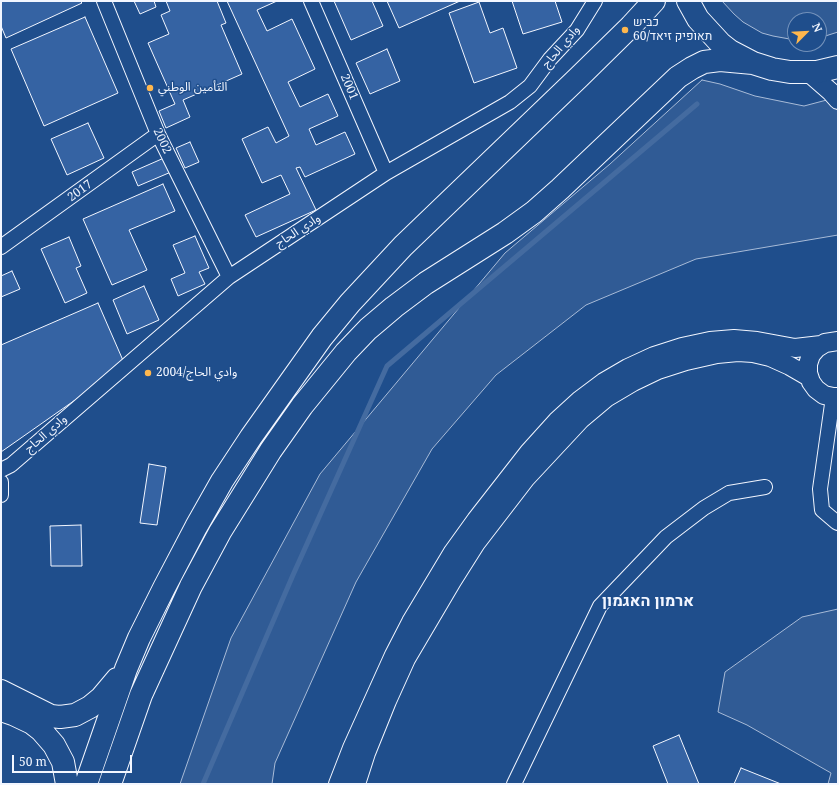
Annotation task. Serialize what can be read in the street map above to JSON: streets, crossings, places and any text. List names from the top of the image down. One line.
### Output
{"streets":{"street":["وادي الحاج","2001","2002","2017"]},"crossings":[["وادي الحاج","2001"],["وادي الحاج","2002"],["2002","2017"]],"districts":["ארמון האגמון"],"places":["כביש 60/תאופיק זיאד","التأمين الوطني","وادي الحاج/2004"],"scale_bar":"50 m","north":"top right"}
